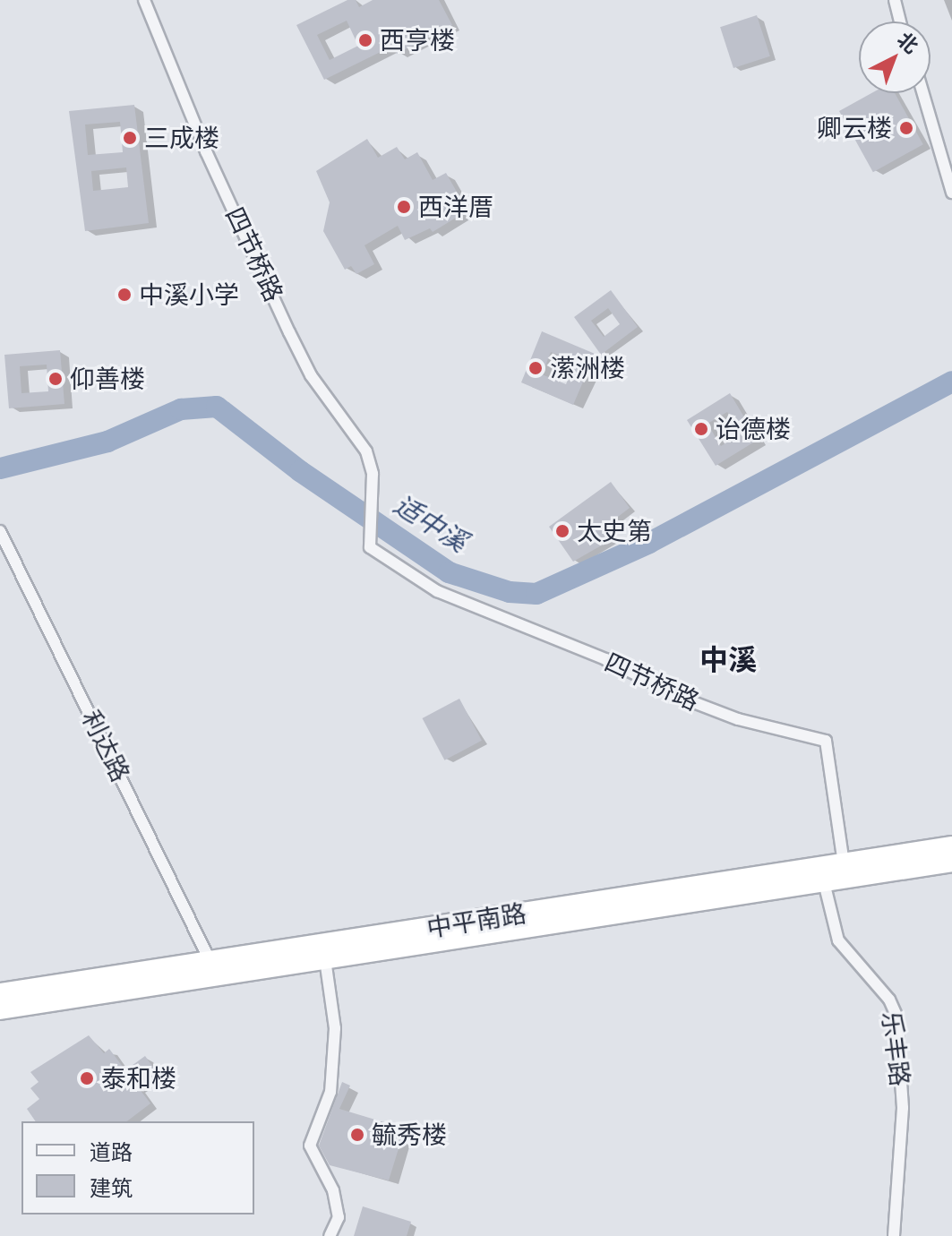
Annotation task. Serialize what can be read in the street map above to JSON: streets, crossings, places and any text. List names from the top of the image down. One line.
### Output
{"streets":{"highway":["中平南路"],"street":["四节桥路","利达路","乐丰路"]},"crossings":[["四节桥路","中平南路"],["利达路","中平南路"]],"districts":["中溪"],"water":["适中溪"],"places":["西亨楼","卿云楼","三成楼","西洋厝","中溪小学","潆洲楼","仰善楼","诒德楼","太史第","泰和楼","毓秀楼"],"legend":["道路","建筑"],"north":"top right"}
